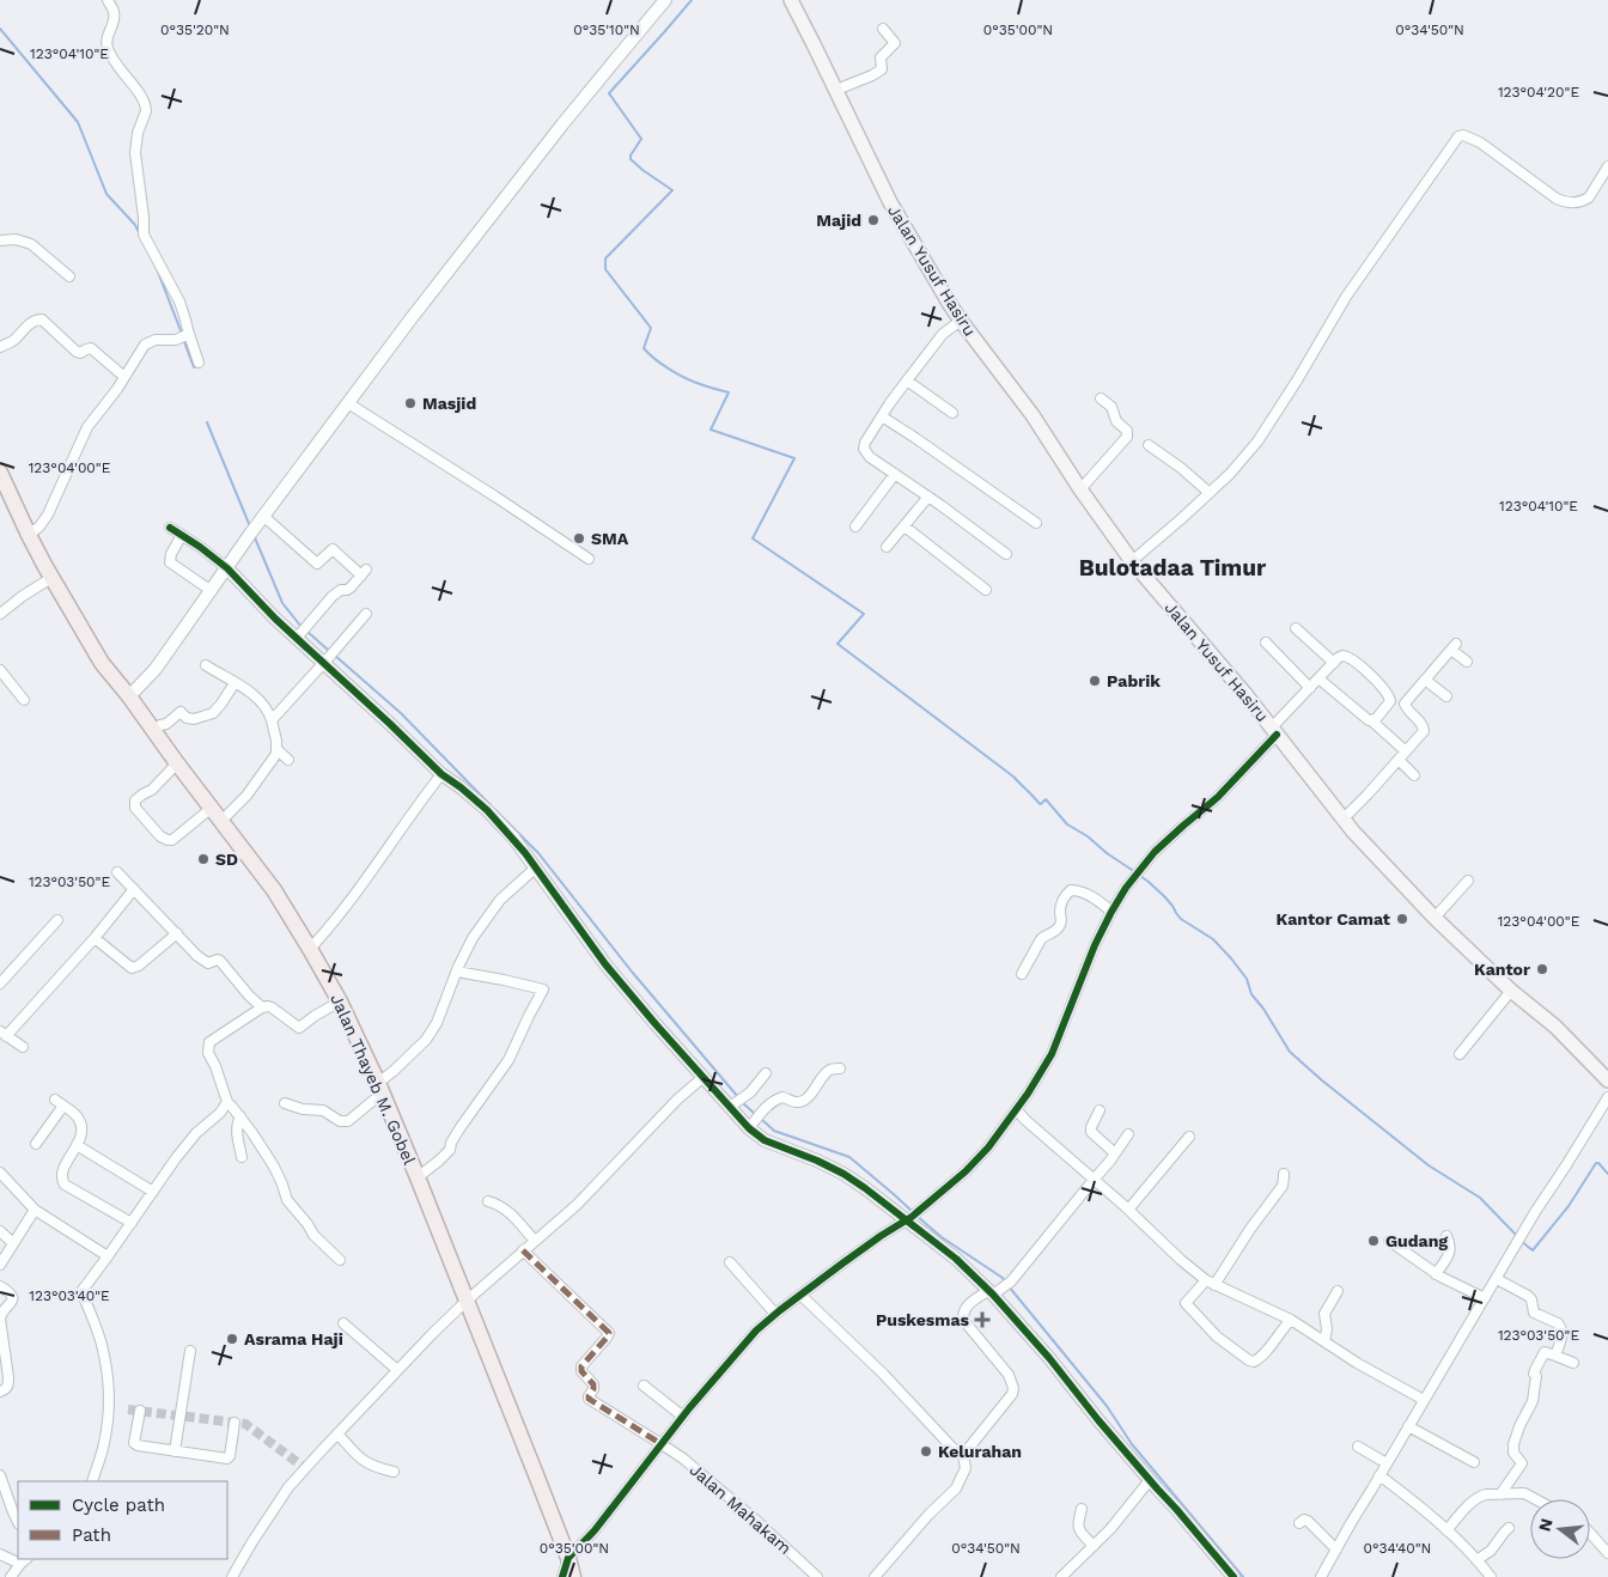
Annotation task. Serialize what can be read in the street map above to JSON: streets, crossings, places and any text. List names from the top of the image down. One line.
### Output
{"streets":{"main road":["Jalan Yusuf Hasiru","Jalan Thayeb M. Gobel"],"street":["Jalan Mahakam"]},"districts":["Bulotadaa Timur"],"places":{"other":["Majid","Masjid","SMA","Pabrik","SD","Kantor Camat","Kantor","Gudang","Asrama Haji","Kelurahan"],"health":["Puskesmas"]},"legend":["Cycle path","Path"],"north":"left","coordinates":["0°35'20\"N","0°35'10\"N","0°35'00\"N","0°34'50\"N","123°04'10\"E","123°04'20\"E","123°04'00\"E","123°03'50\"E","123°03'40\"E","0°34'40\"N"]}
